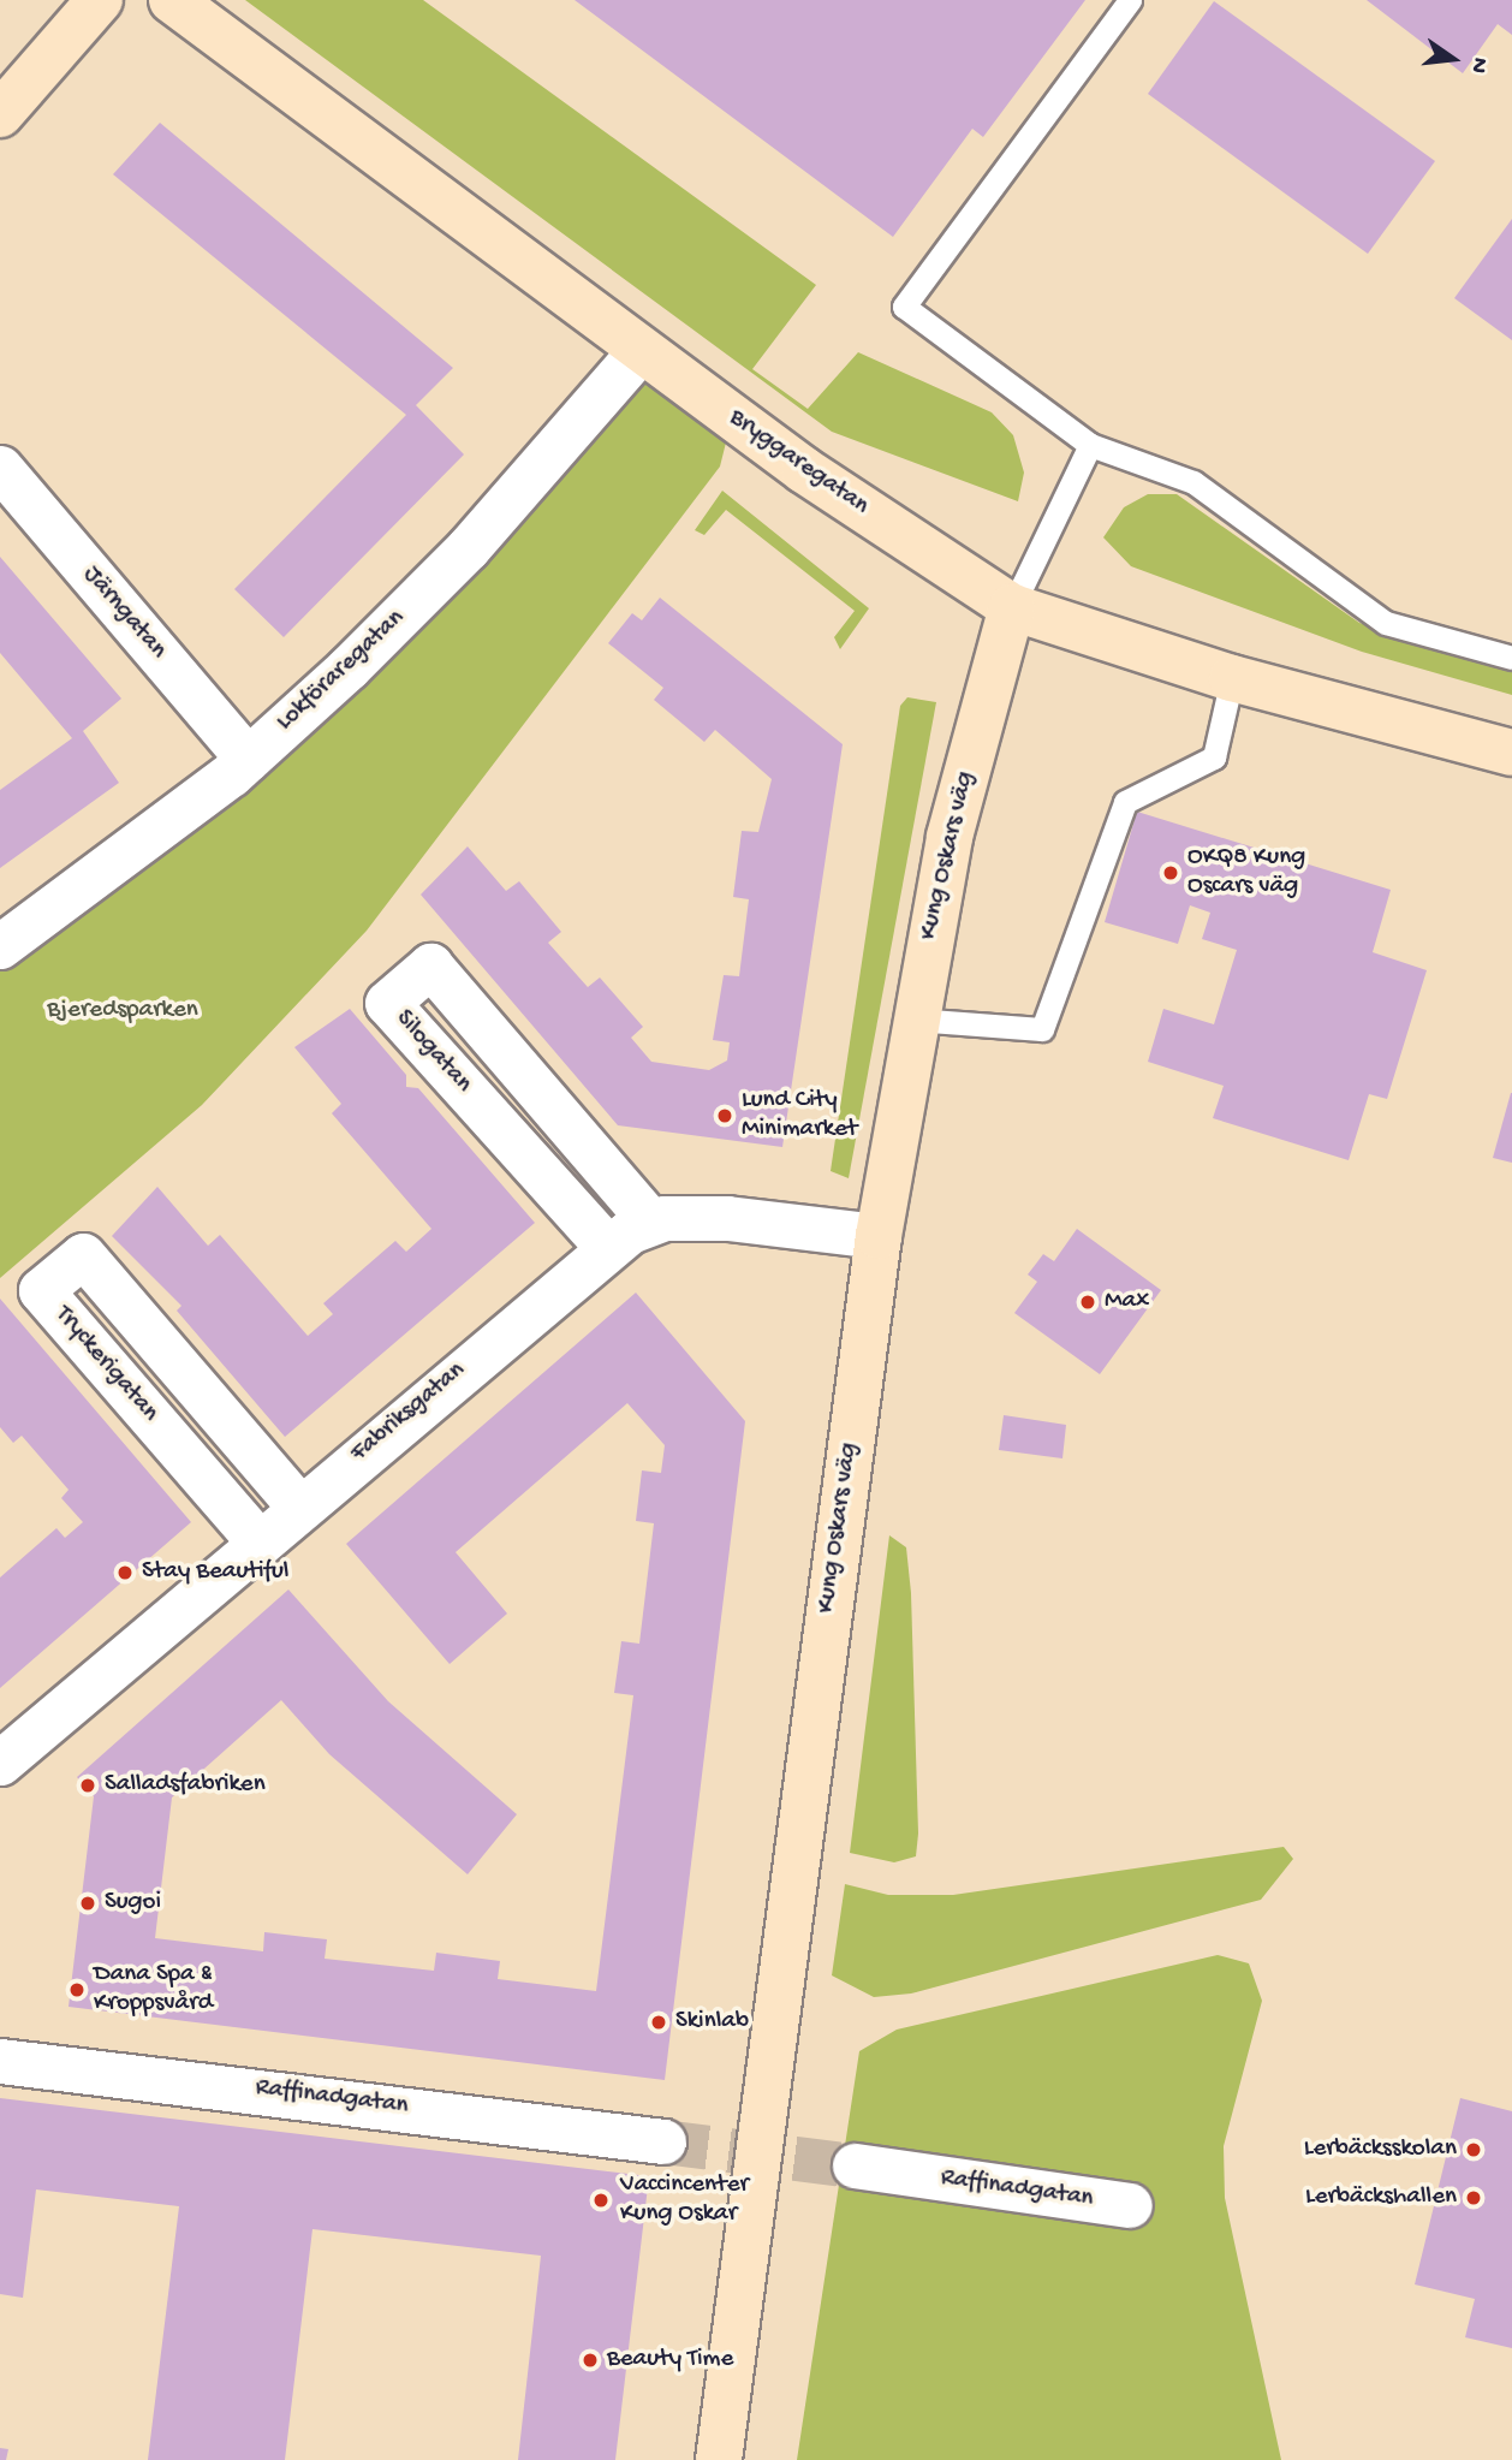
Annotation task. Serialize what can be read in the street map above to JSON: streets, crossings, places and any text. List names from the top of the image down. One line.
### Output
{"streets":{"main road":["Bryggaregatan","Kung Oskars väg"],"street":["Järngatan","Lokföraregatan","Silogatan","Tryckerigatan","Fabriksgatan","Raffinadgatan"]},"crossings":[["Bryggaregatan","Lokföraregatan"],["Bryggaregatan","Kung Oskars väg"],["Järngatan","Lokföraregatan"],["Kung Oskars väg","Fabriksgatan"],["Silogatan","Fabriksgatan"],["Tryckerigatan","Fabriksgatan"]],"parks":["Bjeredsparken"],"places":["OKQ8 Kung Oscars väg","Lund City Minimarket","Max","Stay Beautiful","Salladsfabriken","Sugoi","Dana Spa & Kroppsvård","Skinlab","Lerbäcksskolan","Lerbäckshallen","Vaccincenter Kung Oskar","Beauty Time"],"north":"right"}
